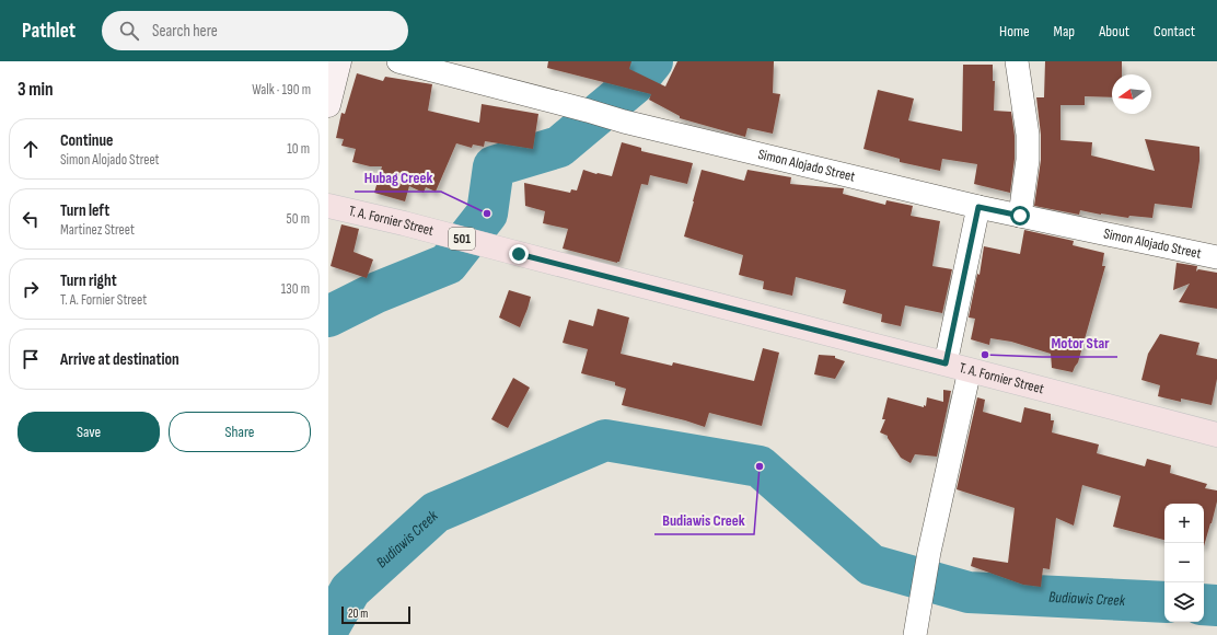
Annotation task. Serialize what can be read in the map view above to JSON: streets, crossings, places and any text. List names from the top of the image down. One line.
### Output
{"streets":{"main road":["T. A. Fornier Street","501"],"street":["Simon Alojado Street"]},"water":["Budiawis Creek"],"places":["Hubag Creek","Motor Star","Budiawis Creek"],"scale_bar":"20 m","north":"left","page":{"header":"Pathlet","search":"Search here","nav":["Home","Map","About","Contact"],"heading":["3 min","Walk · 190 m"],"list":[["Continue","Simon Alojado Street","10 m"],["Turn left","Martinez Street","50 m"],["Turn right","T. A. Fornier Street","130 m"],"Arrive at destination"],"buttons":["Save","Share"],"map_buttons":["+","−"],"scale":"20 m"}}
